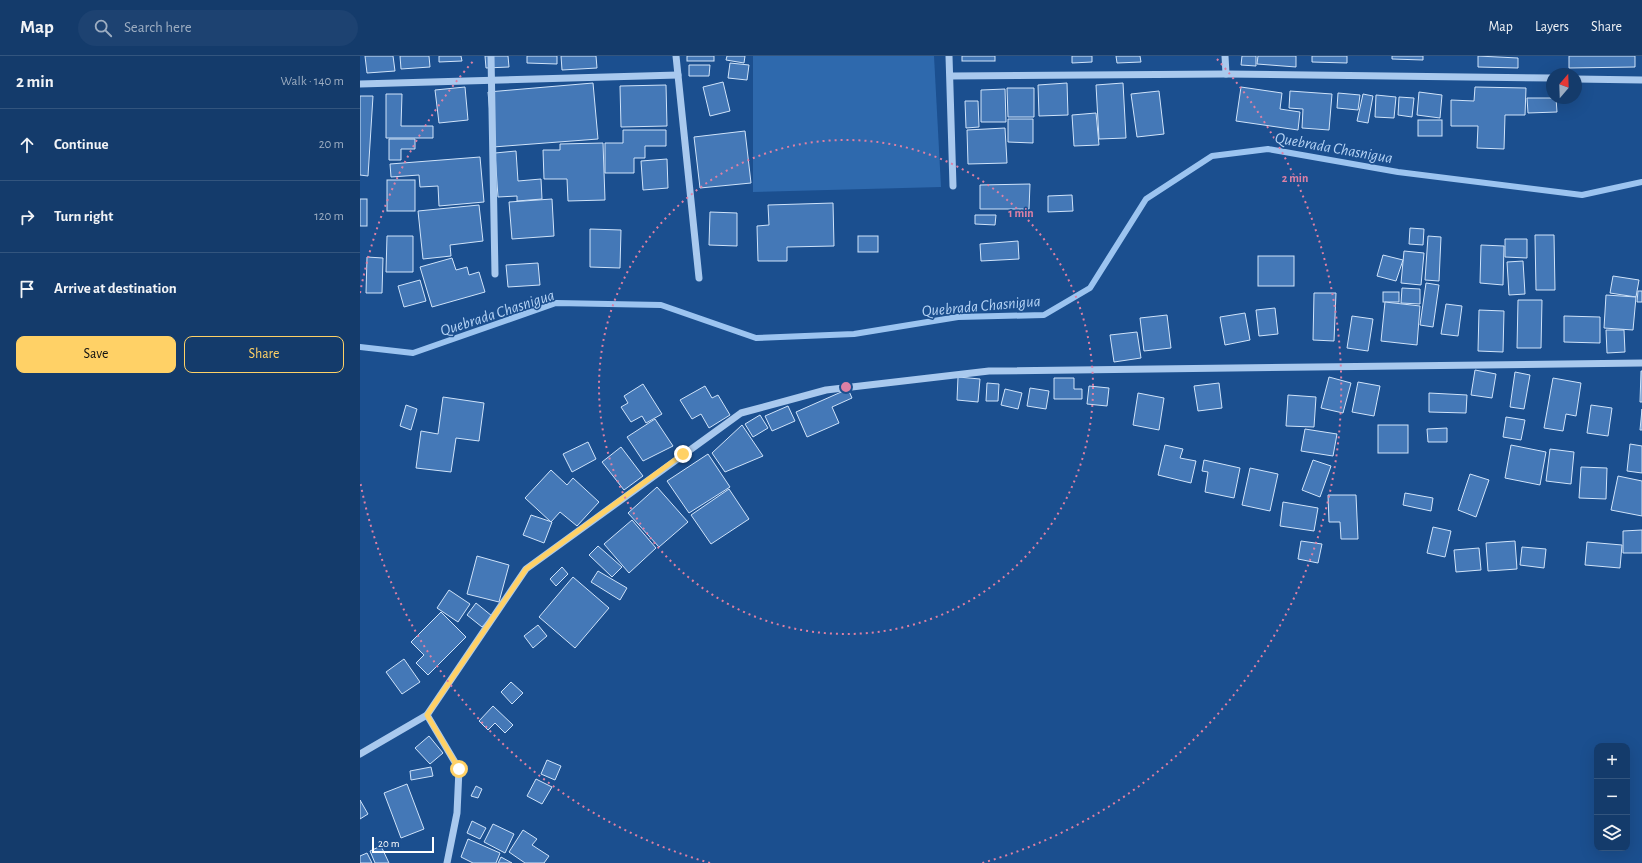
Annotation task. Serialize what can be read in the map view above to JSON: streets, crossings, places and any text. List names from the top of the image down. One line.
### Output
{"water":["Quebrada Chasnigua"],"scale_bar":"20 m","north":"top","page":{"header":"Map","search":"Search here","nav":["Map","Layers","Share"],"heading":["2 min","Walk · 140 m"],"list":[["Continue","20 m"],["Turn right","120 m"],"Arrive at destination"],"buttons":["Save","Share"],"map_buttons":["+","−"],"scale":"20 m"},"rings":["2 min","1 min"]}
